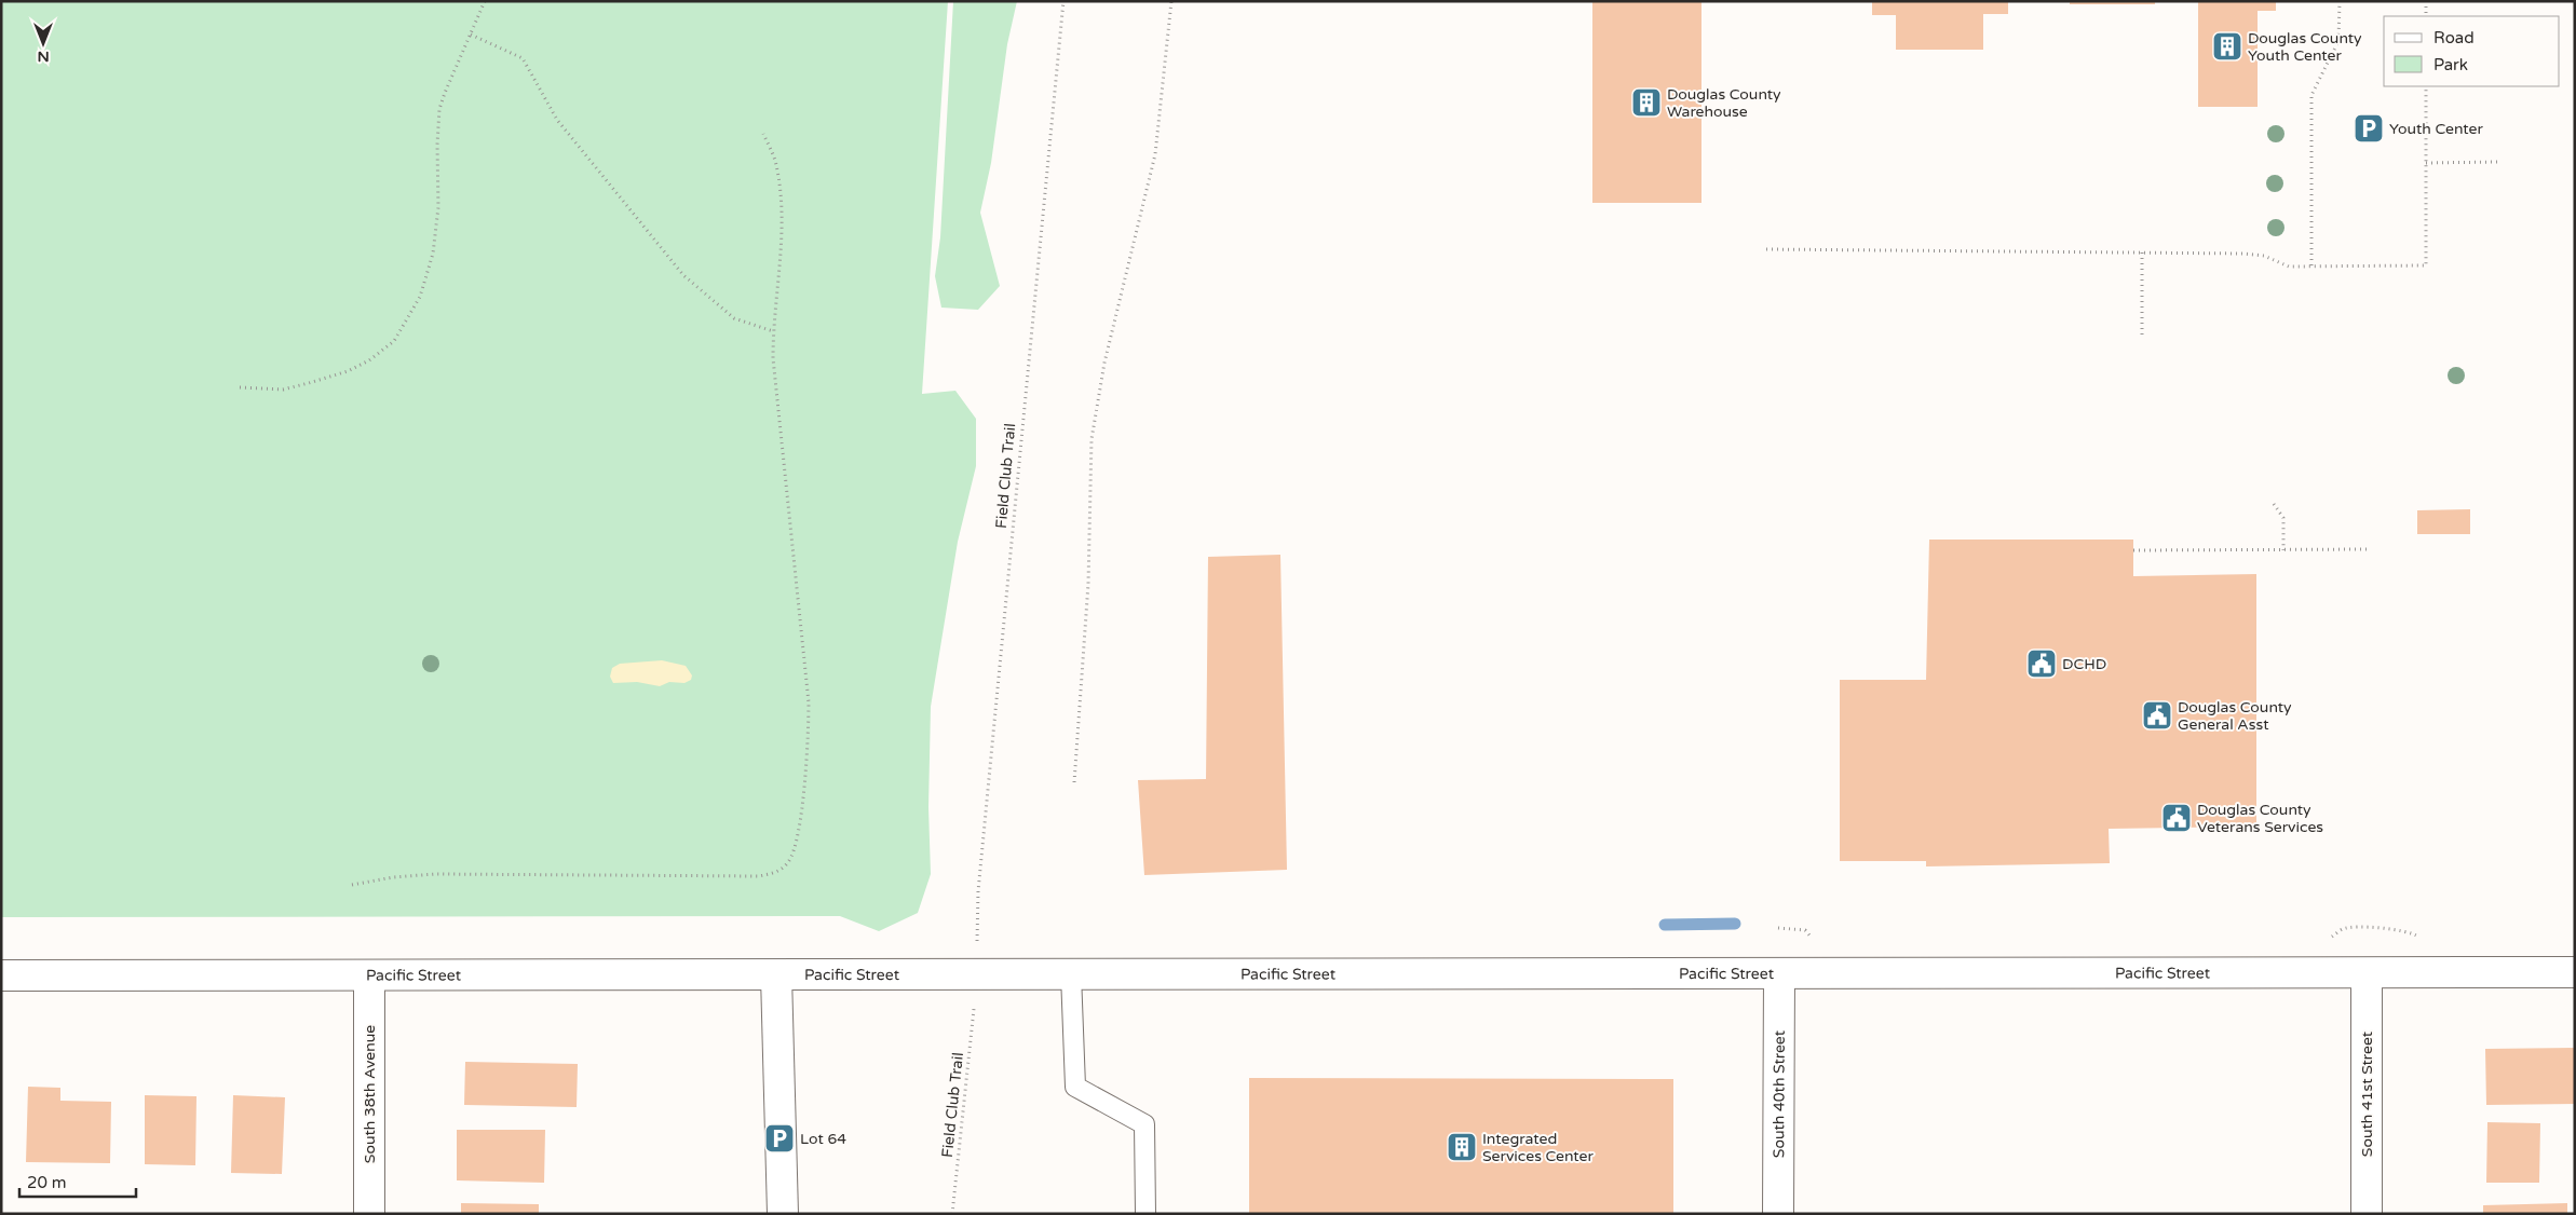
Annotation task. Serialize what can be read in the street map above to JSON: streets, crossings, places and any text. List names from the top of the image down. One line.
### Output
{"streets":{"street":["Pacific Street","South 38th Avenue","South 40th Street","South 41st Street"],"path":["Field Club Trail"]},"crossings":[["Pacific Street","South 38th Avenue"],["Pacific Street","South 40th Street"],["Pacific Street","South 41st Street"]],"places":{"building":["Douglas County Youth Center","Douglas County Warehouse","Integrated Services Center"],"parking":["Youth Center","Lot 64"],"public building":["DCHD","Douglas County General Asst","Douglas County Veterans Services"]},"legend":["Road","Park"],"scale_bar":"20 m","north":"bottom"}
